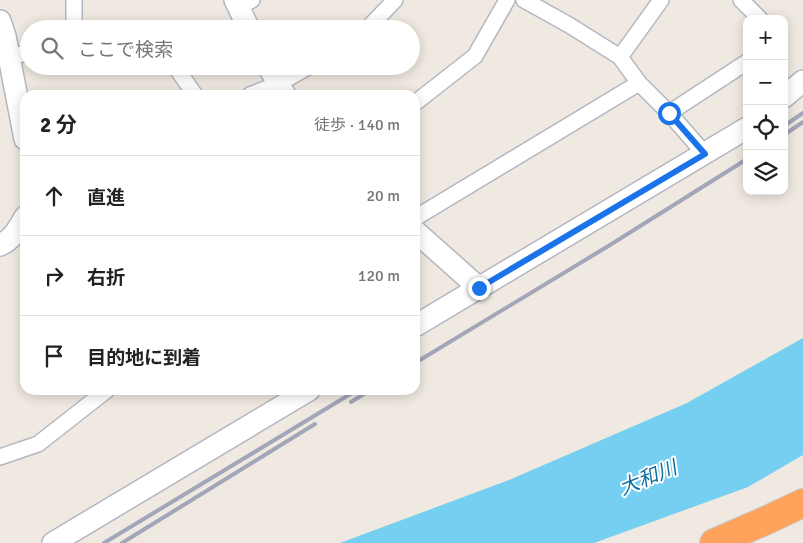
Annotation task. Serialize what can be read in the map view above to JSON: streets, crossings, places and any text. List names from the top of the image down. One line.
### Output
{"water":["大和川"],"page":{"map_buttons":["+","−"],"search":"ここで検索","heading":["2 分","徒歩 · 140 m"],"list":[["直進","20 m"],["右折","120 m"],"目的地に到着"]}}
